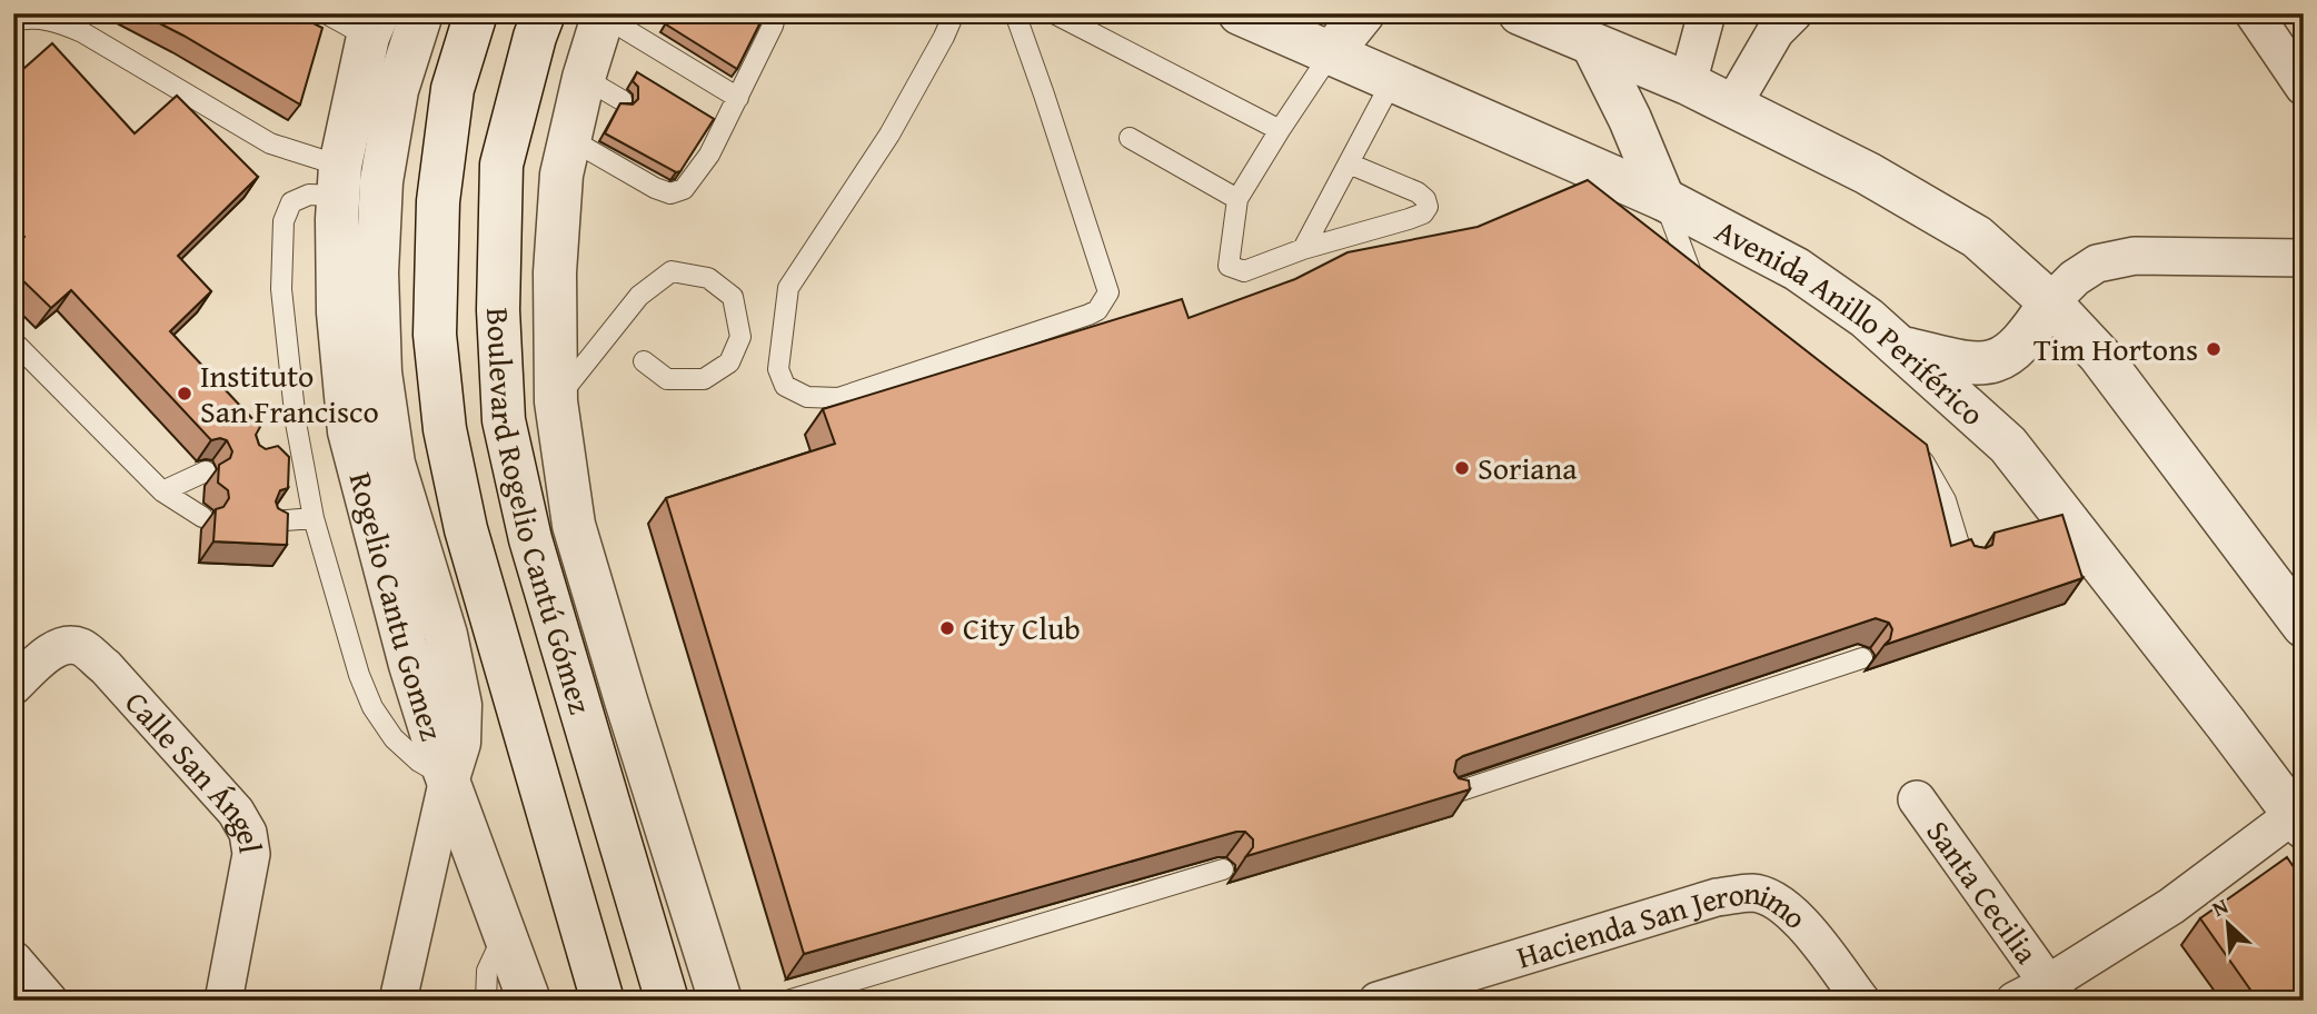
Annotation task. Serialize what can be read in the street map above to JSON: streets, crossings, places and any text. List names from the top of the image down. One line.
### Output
{"streets":{"street":["Avenida Anillo Periférico","Boulevard Rogelio Cantú Gómez","Rogelio Cantu Gomez","Calle San Ángel","Santa Cecilia","Hacienda San Jeronimo"]},"places":["Tim Hortons","Instituto San Francisco","Soriana","City Club"],"north":"top left"}
